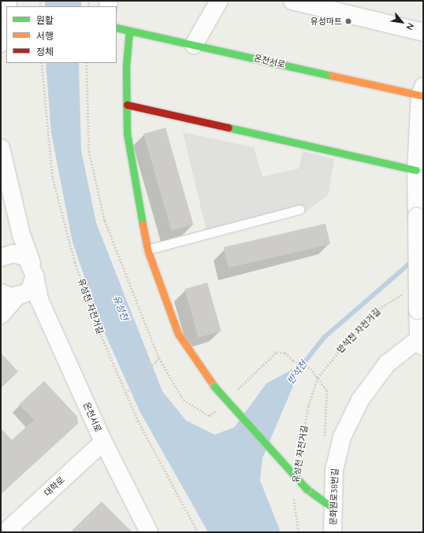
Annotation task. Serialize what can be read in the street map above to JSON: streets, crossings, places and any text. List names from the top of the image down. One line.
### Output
{"streets":{"street":["온천서로","대학로","문화원로38번길"],"path":["유성천 자전거길","반석천 자전거길"]},"crossings":[["온천서로","대학로"],["유성천 자전거길","반석천 자전거길"]],"water":["유성천","반석천"],"places":["유성마트"],"legend":["원활","서행","정체"],"north":"bottom right"}
